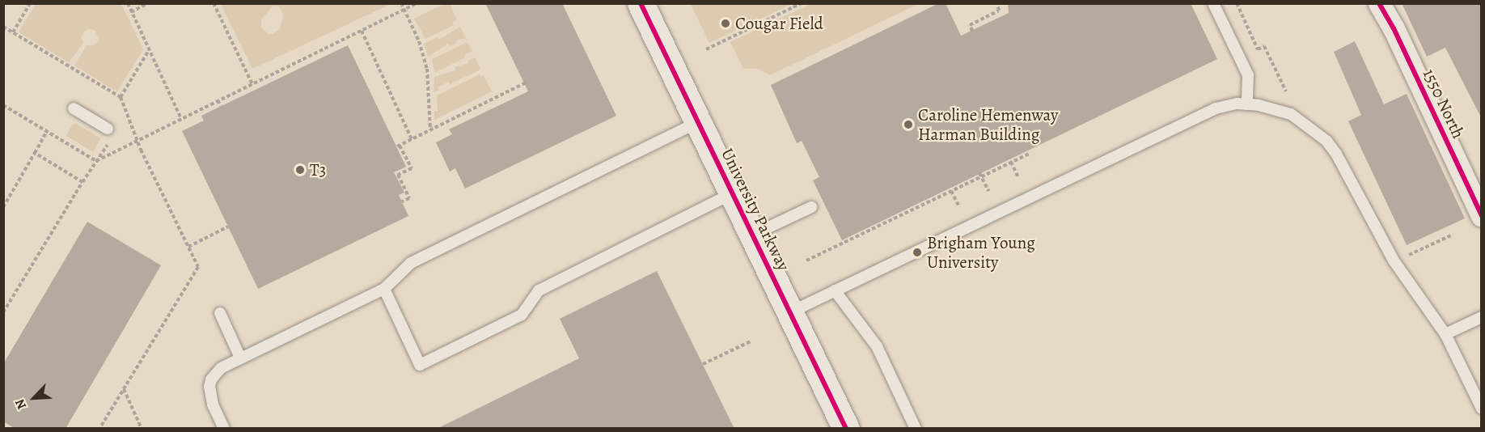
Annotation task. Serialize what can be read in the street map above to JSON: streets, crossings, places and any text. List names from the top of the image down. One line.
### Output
{"streets":{"main road":["University Parkway"],"street":["1550 North"]},"places":["Cougar Field","Caroline Hemenway Harman Building","T3","Brigham Young University"],"north":"bottom left"}
